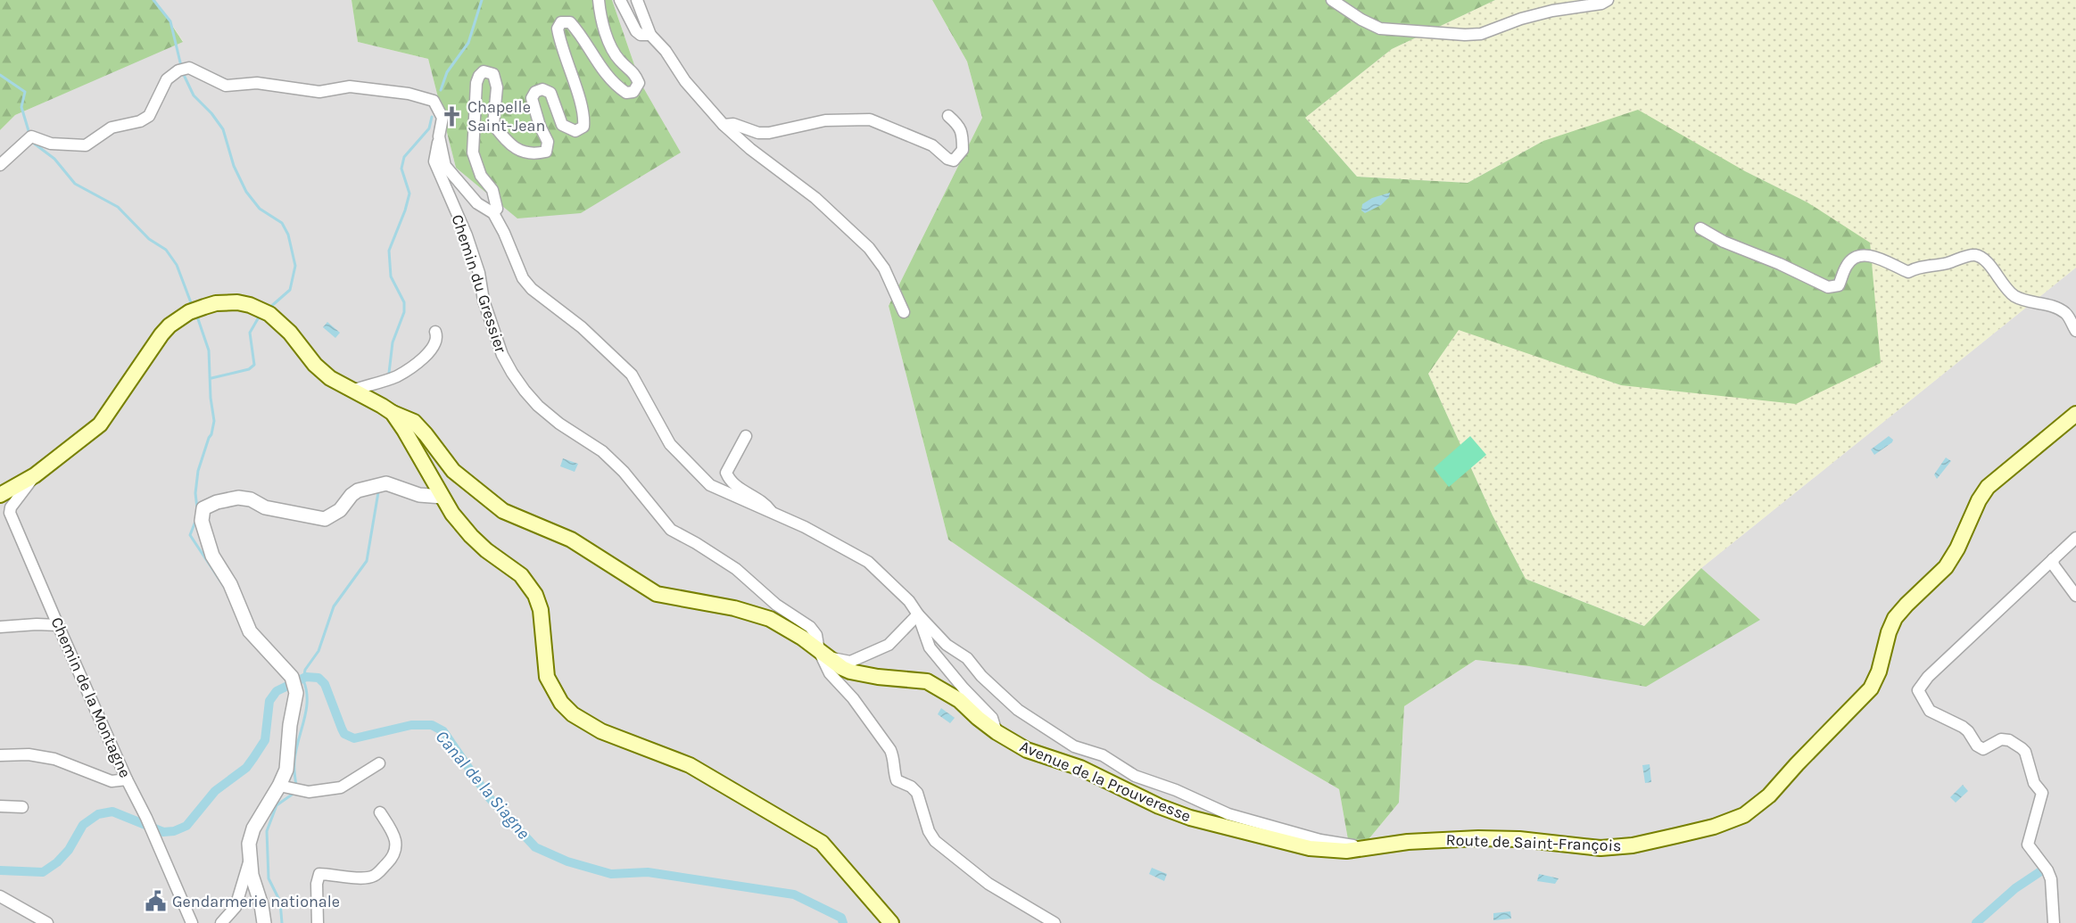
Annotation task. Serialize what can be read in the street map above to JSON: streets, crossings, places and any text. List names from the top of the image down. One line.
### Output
{"streets":{"main road":["Avenue de la Prouveresse","Route de Saint-François"],"street":["Chemin du Gressier","Chemin de la Montagne"]},"crossings":[["Chemin du Gressier","Avenue de la Prouveresse"],["Chemin de la Montagne","Avenue de la Prouveresse"],["Avenue de la Prouveresse","Route de Saint-François"]],"water":["Canal de la Siagne"],"places":{"church":["Chapelle Saint-Jean"],"public building":["Gendarmerie nationale"]}}
